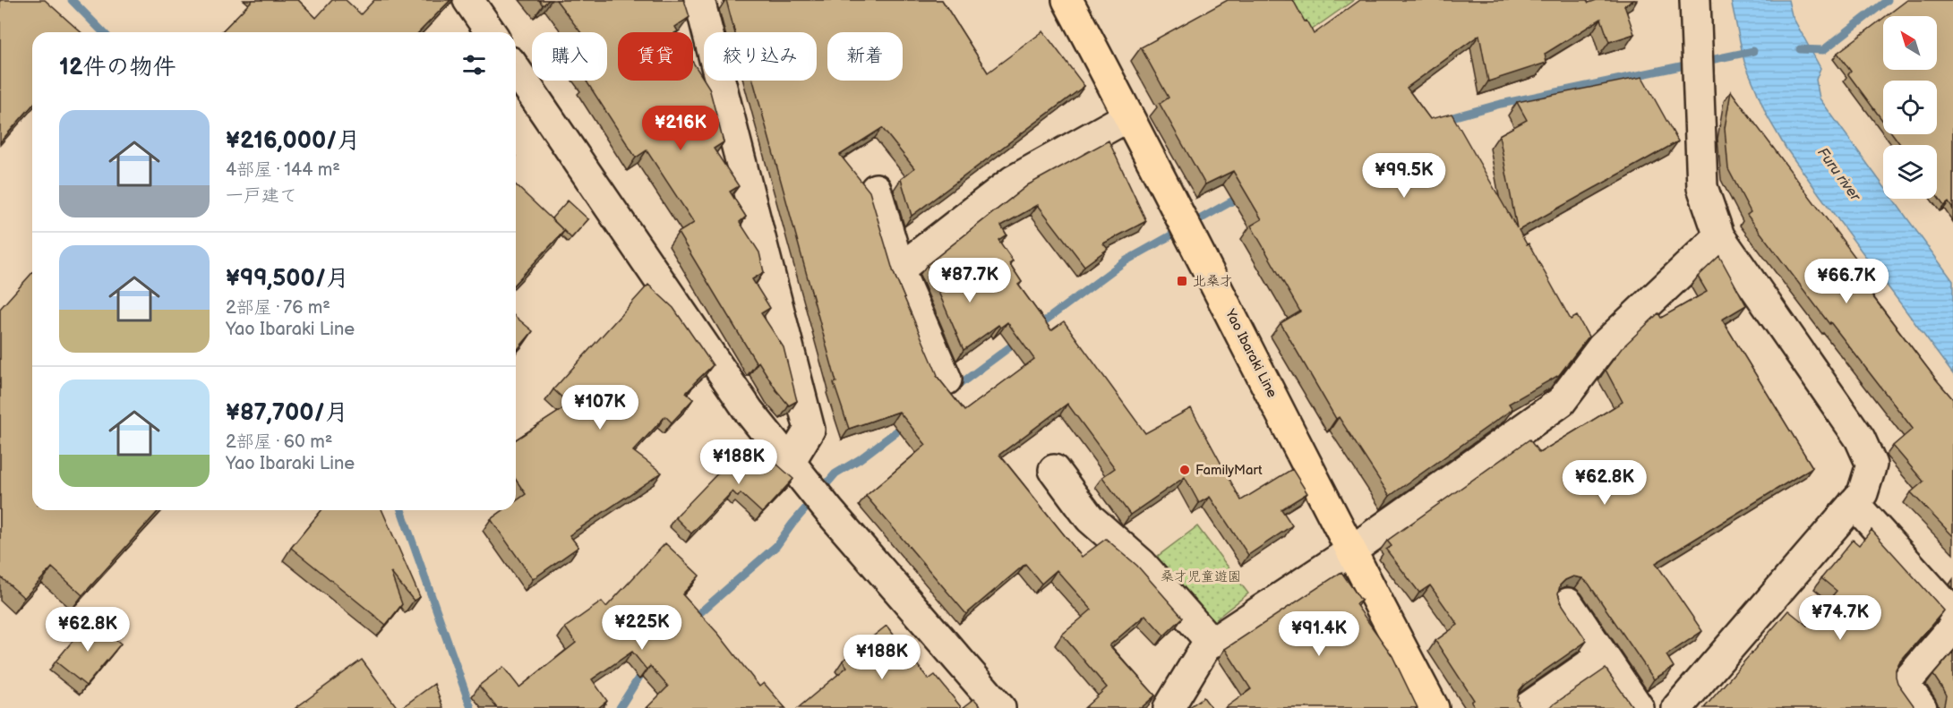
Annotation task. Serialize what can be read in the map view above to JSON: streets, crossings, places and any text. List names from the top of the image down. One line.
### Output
{"streets":{"main road":["Yao Ibaraki Line"]},"water":["Furu river"],"parks":["桑才児童遊園"],"places":{"transit":["北桑才"],"other":["FamilyMart"]},"north":"top left","page":{"chip":["購入","賃貸","絞り込み","新着"],"heading":"12件の物件","list":[{"name":"¥216,000/月","note":"4部屋 · 144 m² · 一戸建て"},{"name":"¥99,500/月","note":"2部屋 · 76 m² · Yao Ibaraki Line"},{"name":"¥87,700/月","note":"2部屋 · 60 m² · Yao Ibaraki Line"}],"price":["¥216K","¥99.5K","¥87.7K","¥66.7K","¥107K","¥188K","¥62.8K","¥74.7K","¥225K","¥62.8K","¥91.4K","¥188K"]}}
